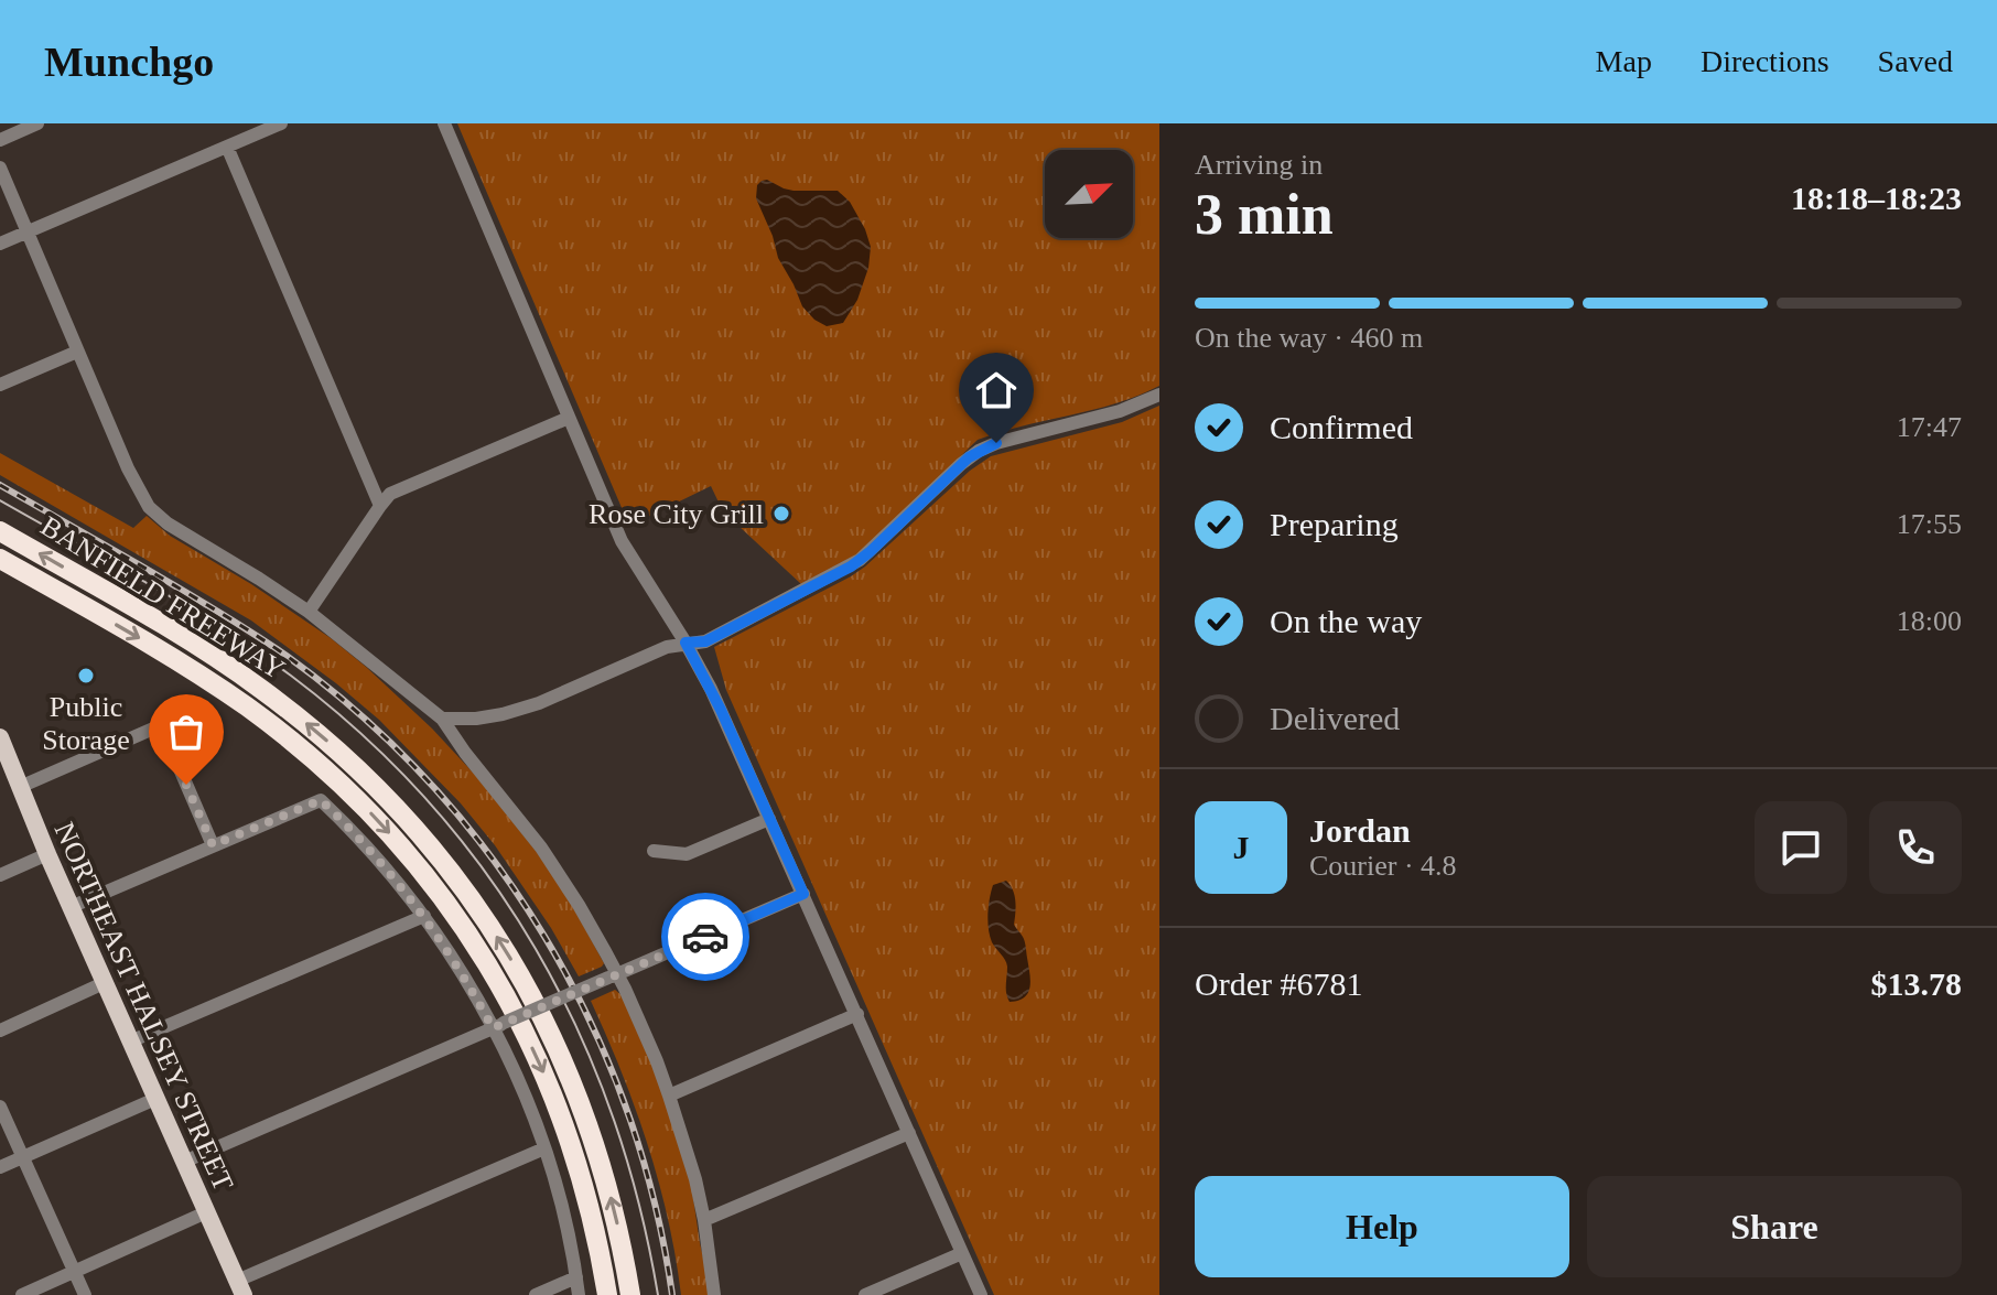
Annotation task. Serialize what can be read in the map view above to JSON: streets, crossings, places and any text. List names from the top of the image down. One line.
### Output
{"streets":{"highway":["BANFIELD FREEWAY"],"main road":["NORTHEAST HALSEY STREET"]},"places":["Rose City Grill","Public Storage"],"north":"top right","page":{"header":"Munchgo","nav":["Map","Directions","Saved"],"heading":["3 min","Arriving in","18:18–18:23"],"panel":["Jordan","Courier · 4.8","Order #6781","$13.78"],"bar":"On the way · 460 m","list":[["Confirmed","17:47"],["Preparing","17:55"],["On the way","18:00"],"Delivered"],"round":"J","buttons":["Help","Share"]}}
